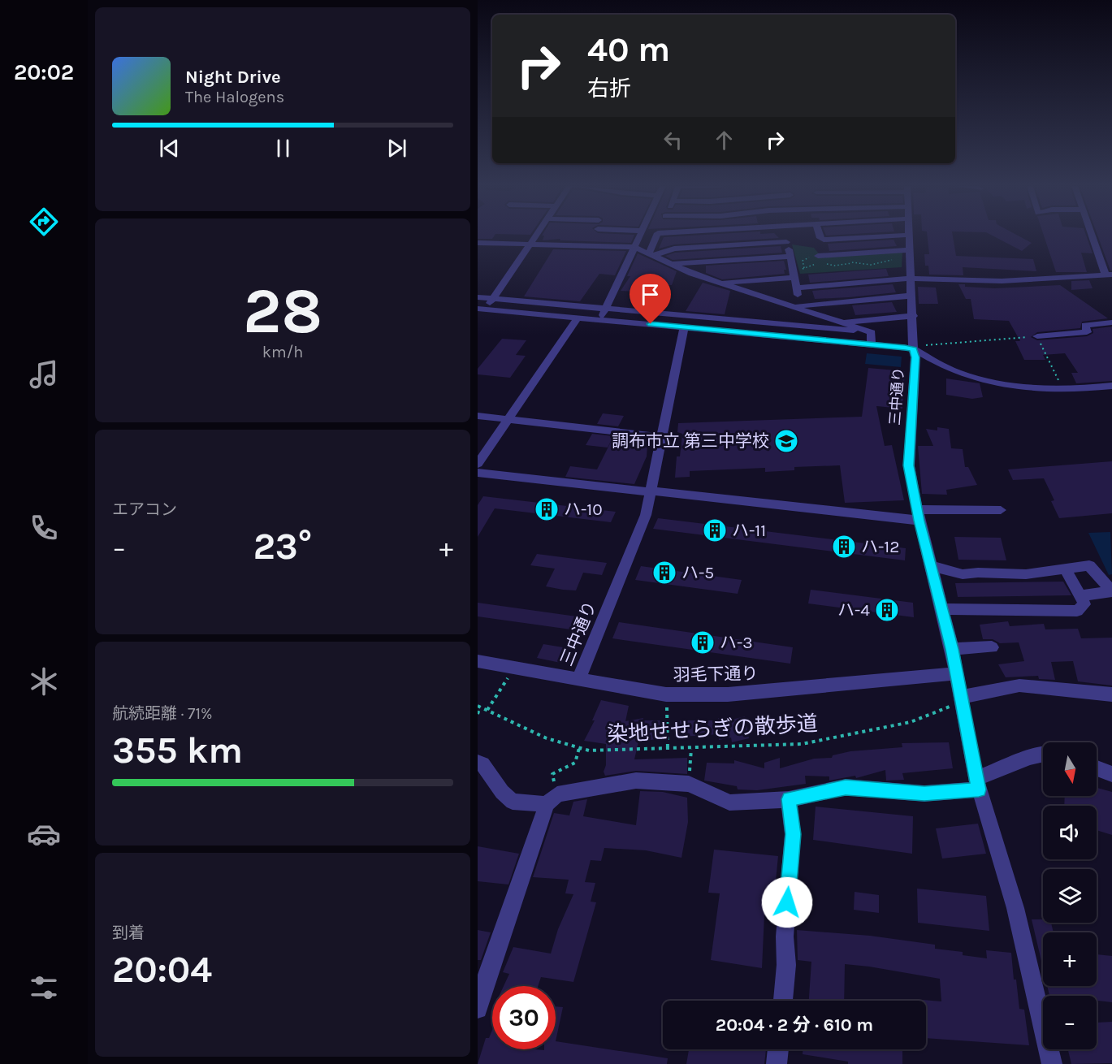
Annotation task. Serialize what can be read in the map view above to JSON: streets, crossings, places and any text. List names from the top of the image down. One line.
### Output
{"streets":{"street":["三中通り","羽毛下通り"],"path":["染地せせらぎの散歩道"]},"crossings":[["三中通り","羽毛下通り"],["三中通り","染地せせらぎの散歩道"]],"places":{"school or university":["調布市立 第三中学校"],"building":["ハ-10","ハ-11","ハ-12","ハ-5","ハ-4","ハ-3"]},"north":"bottom","page":{"tabs":"20:02","turn":["40 m","右折"],"song":["Night Drive","The Halogens"],"tile":[["28","km/h"],"エアコン",["航続距離 · 71%","355 km"],["到着","20:04"]],"heat":["−","23°","+"],"map_buttons":["+","−"],"limit":"30","trip":"20:04 · 2 分 · 610 m"}}
